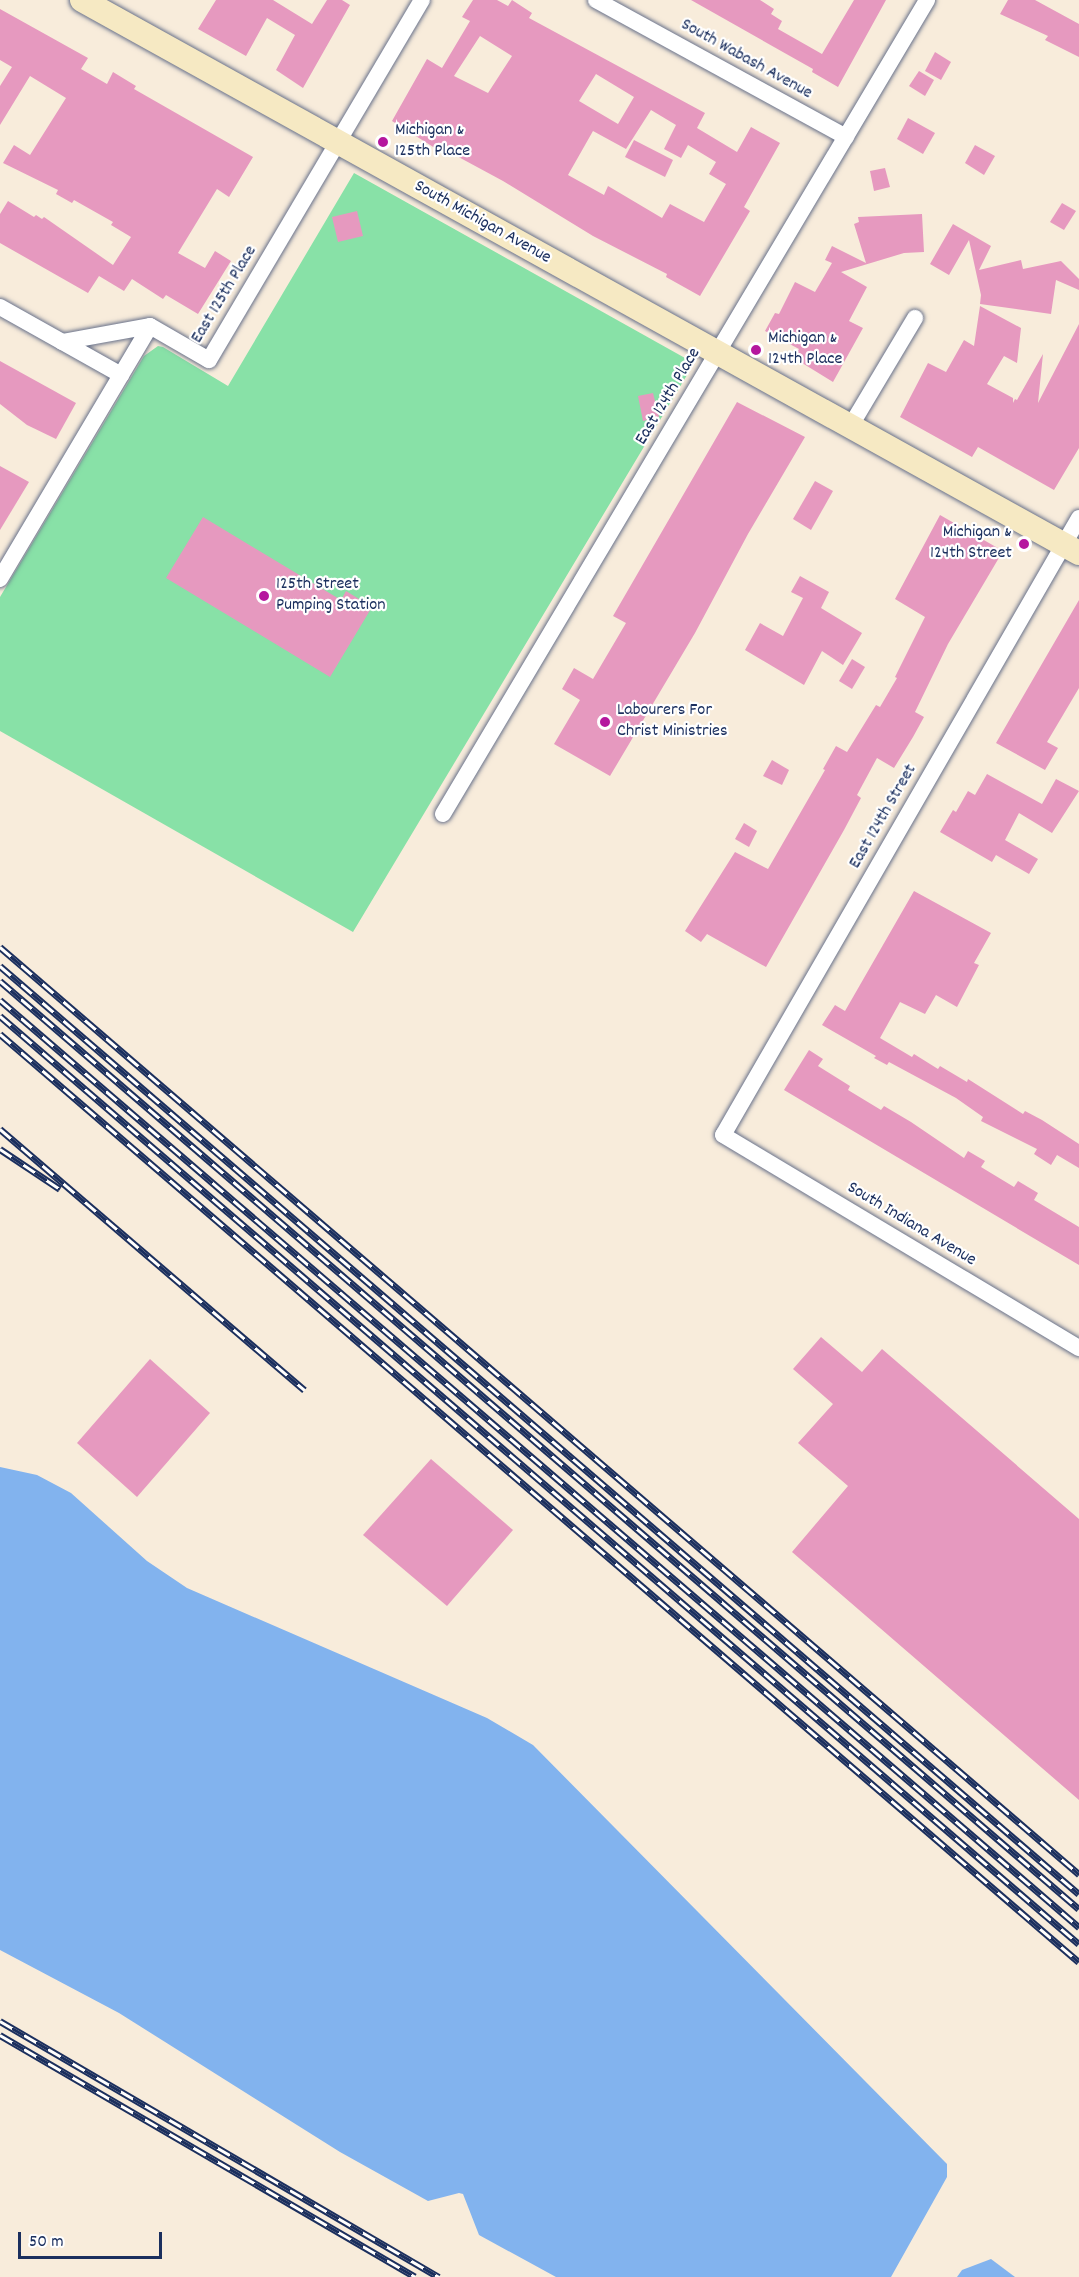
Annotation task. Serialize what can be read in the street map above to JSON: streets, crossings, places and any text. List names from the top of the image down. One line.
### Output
{"streets":{"main road":["South Michigan Avenue"],"street":["South Wabash Avenue","East 125th Place","East 124th Place","East 124th Street","South Indiana Avenue"]},"crossings":[["South Wabash Avenue","East 124th Place"],["South Michigan Avenue","East 125th Place"],["South Michigan Avenue","East 124th Place"],["South Michigan Avenue","East 124th Street"],["East 124th Street","South Indiana Avenue"]],"places":["Michigan & 125th Place","Michigan & 124th Place","Michigan & 124th Street","125th Street Pumping Station","Labourers For Christ Ministries"],"scale_bar":"50 m"}
